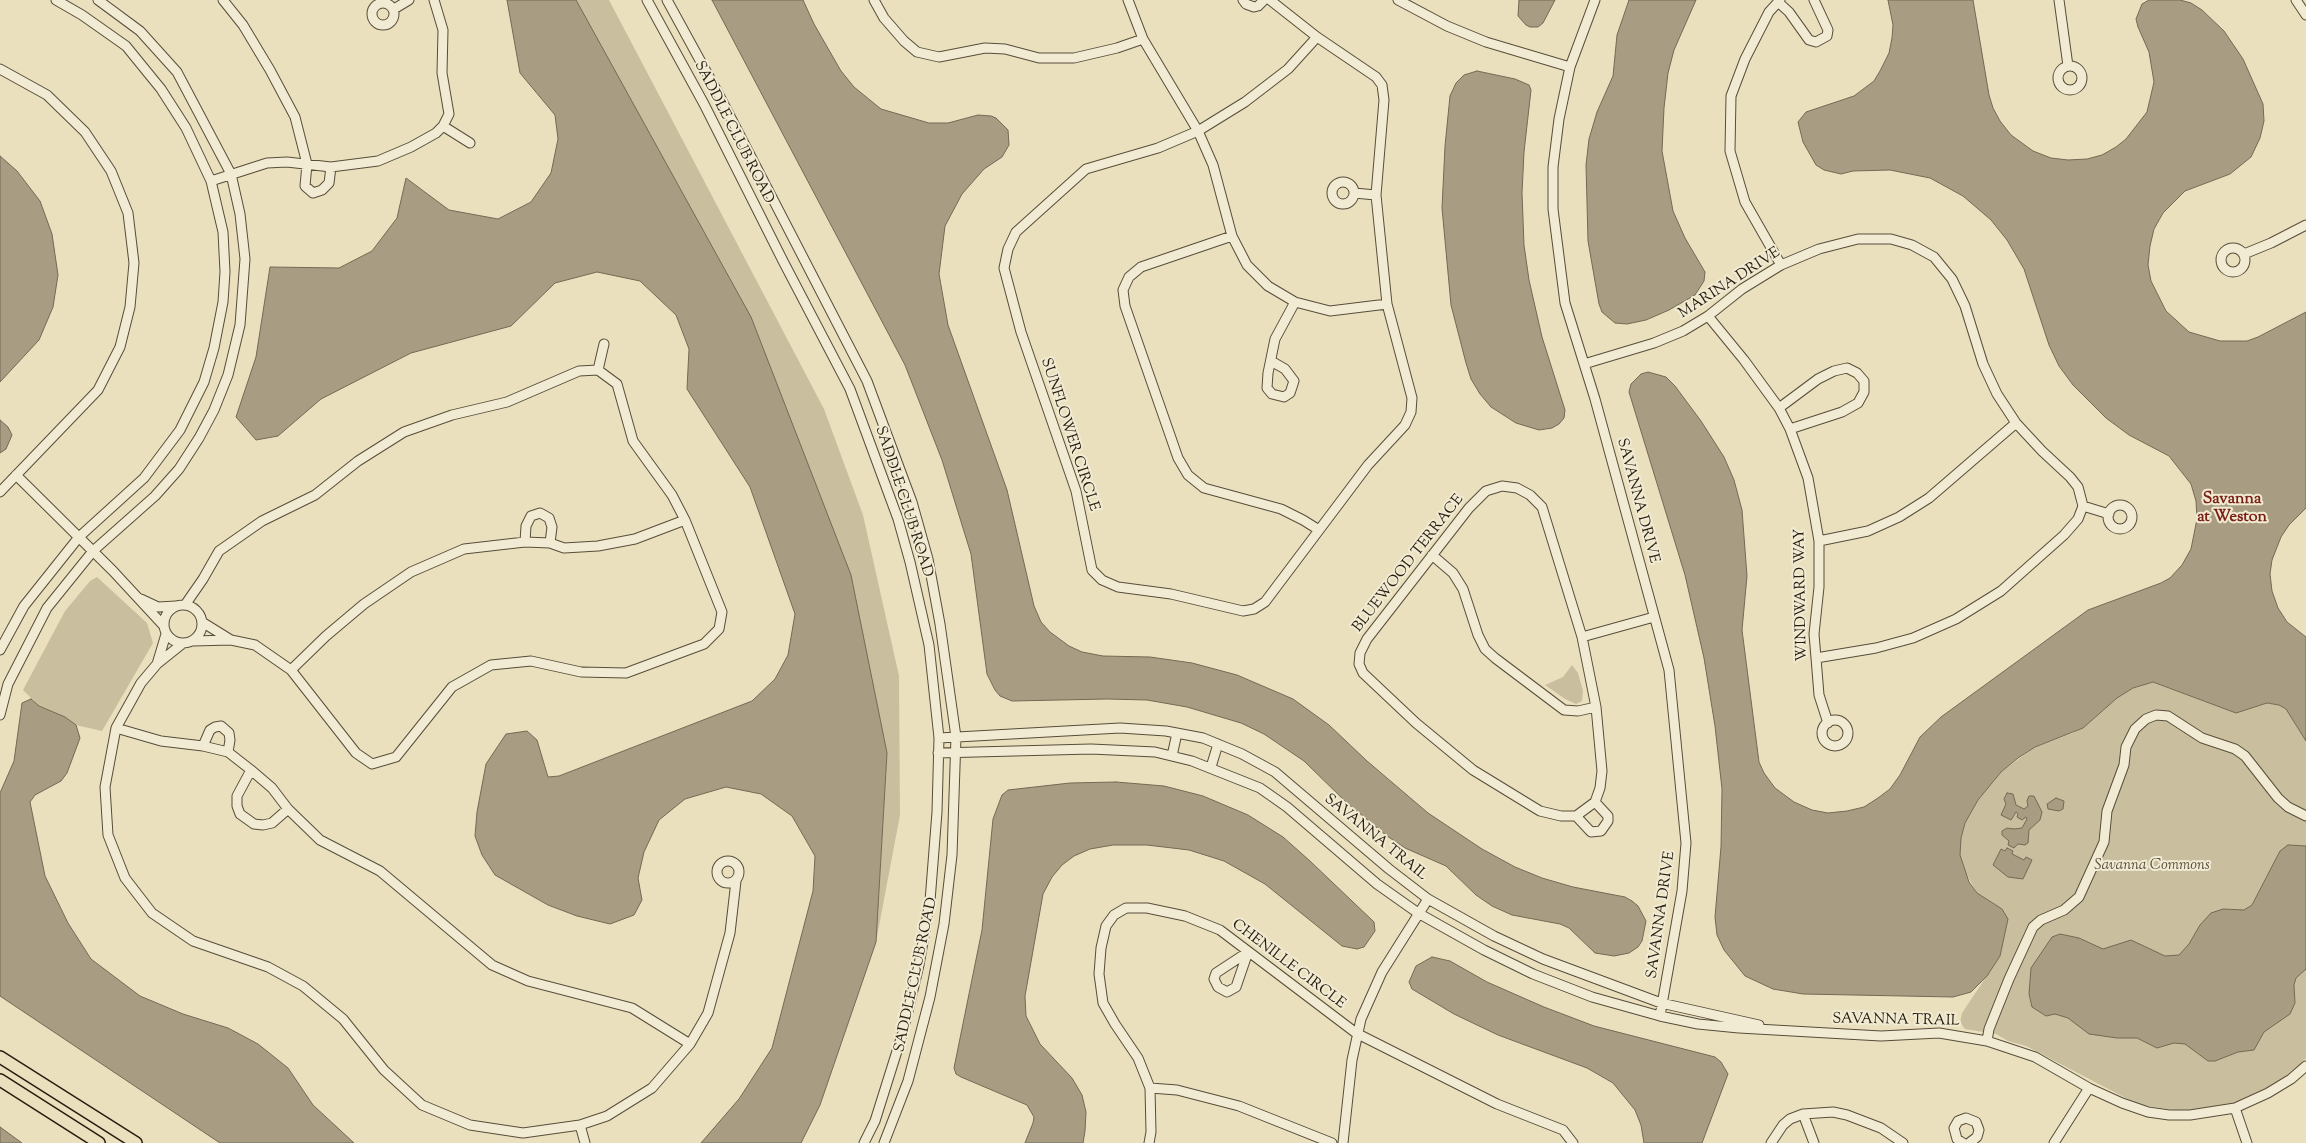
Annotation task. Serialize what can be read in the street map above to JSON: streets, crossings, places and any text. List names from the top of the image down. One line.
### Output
{"streets":{"street":["SADDLE CLUB ROAD","MARINA DRIVE","SUNFLOWER CIRCLE","SAVANNA DRIVE","BLUEWOOD TERRACE","WINDWARD WAY","SAVANNA TRAIL","CHENILLE CIRCLE"]},"crossings":[["SADDLE CLUB ROAD","SAVANNA TRAIL"],["MARINA DRIVE","SAVANNA DRIVE"],["MARINA DRIVE","WINDWARD WAY"],["SAVANNA DRIVE","SAVANNA TRAIL"]],"districts":["Savanna at Weston"],"parks":["Savanna Commons"]}
